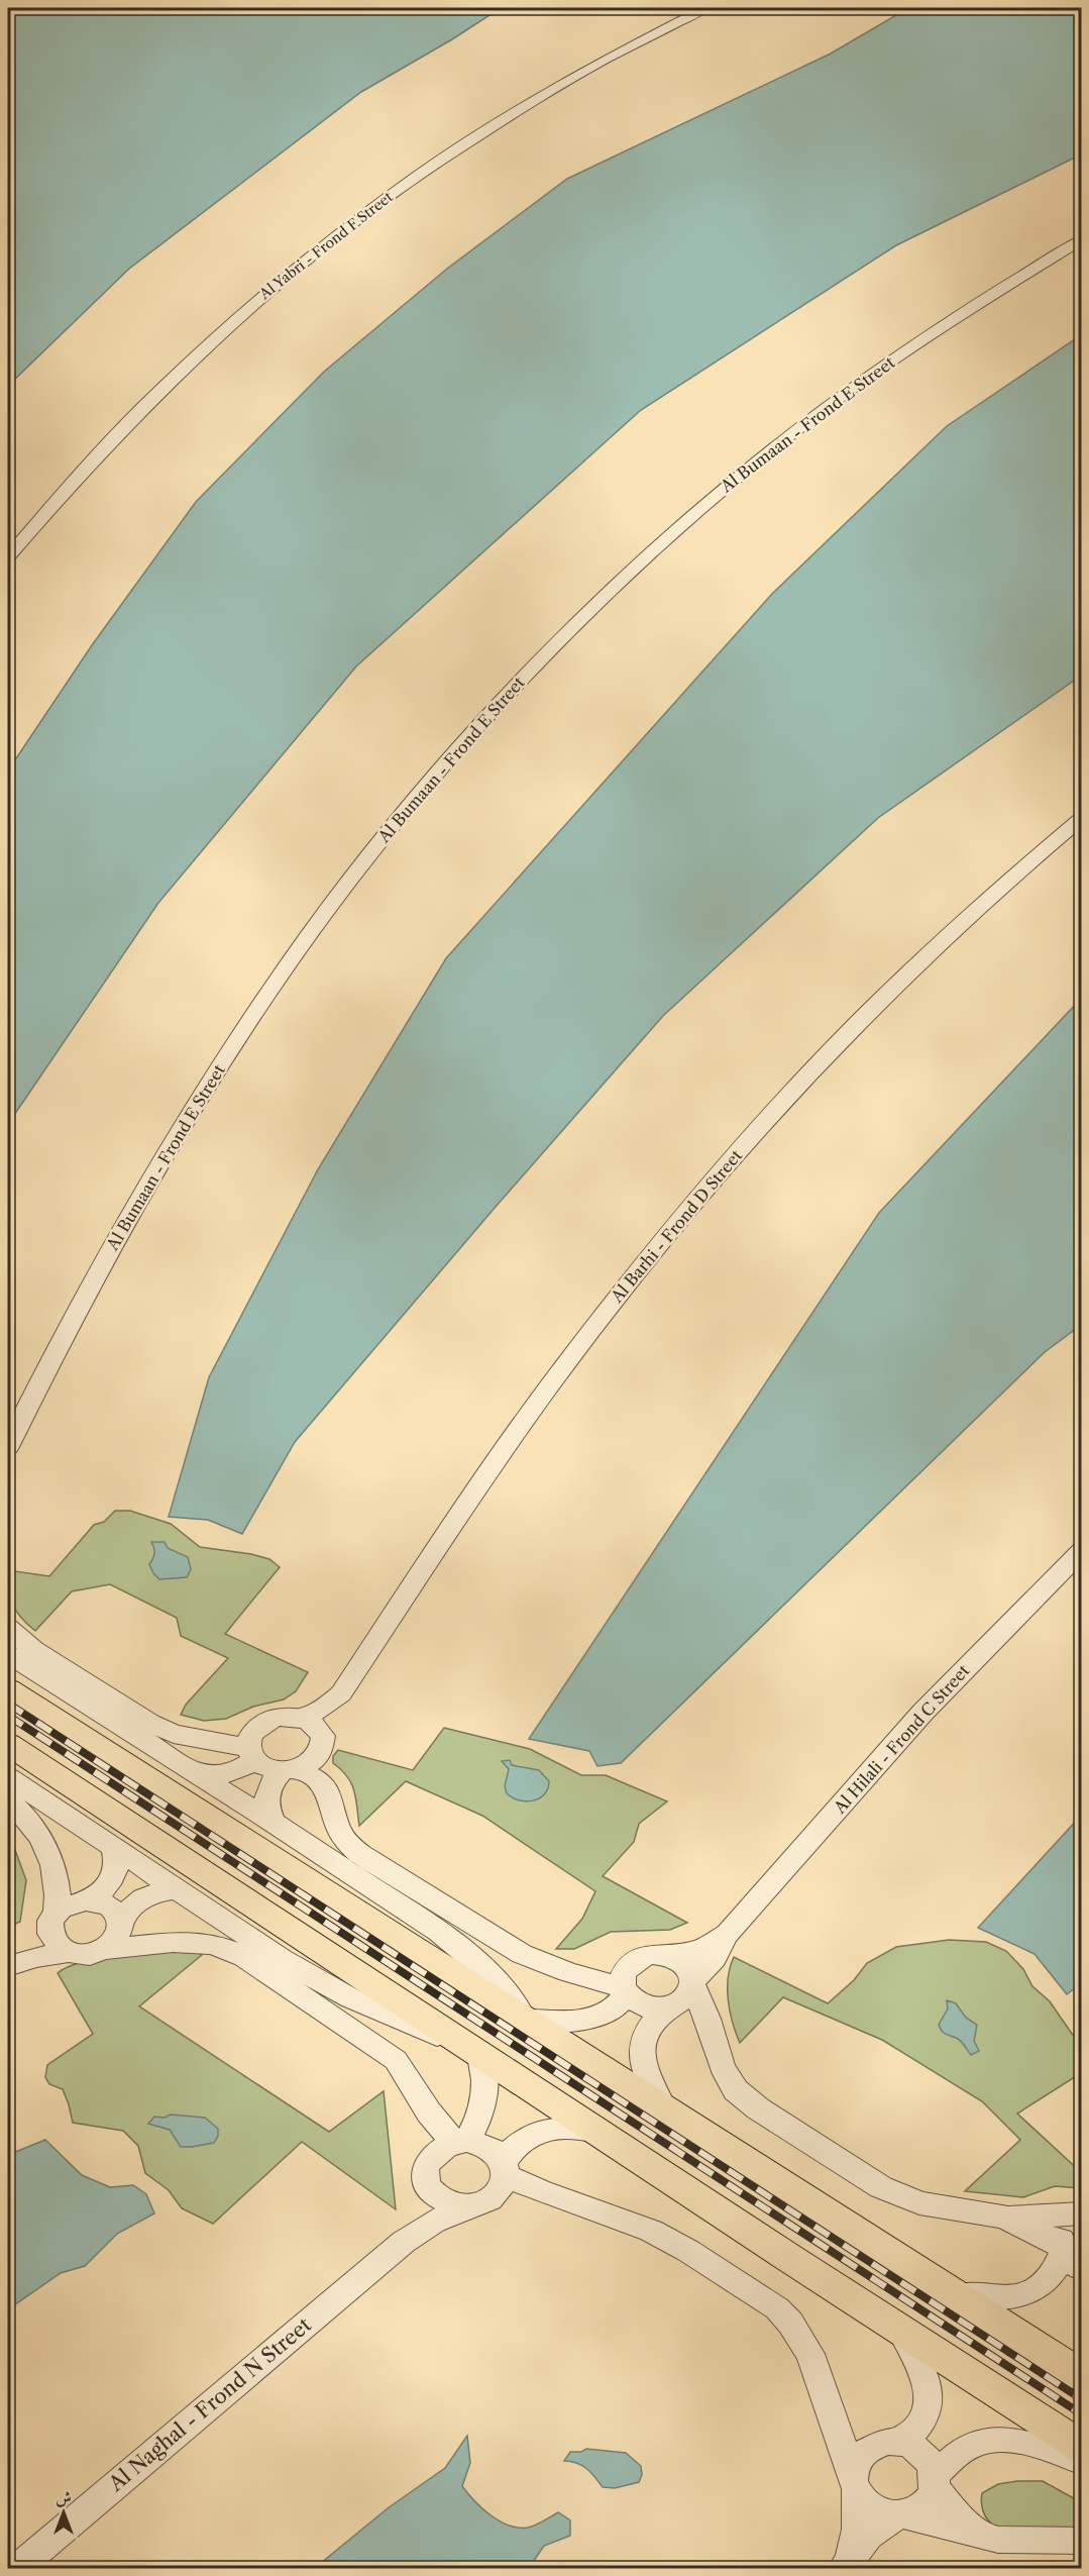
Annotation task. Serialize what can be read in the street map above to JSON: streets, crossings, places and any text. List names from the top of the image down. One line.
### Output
{"streets":{"street":["Al Yabri - Frond F Street","Al Bumaan - Frond E Street","Al Barhi - Frond D Street","Al Hilali - Frond C Street","Al Naghal - Frond N Street"]},"north":"top"}
